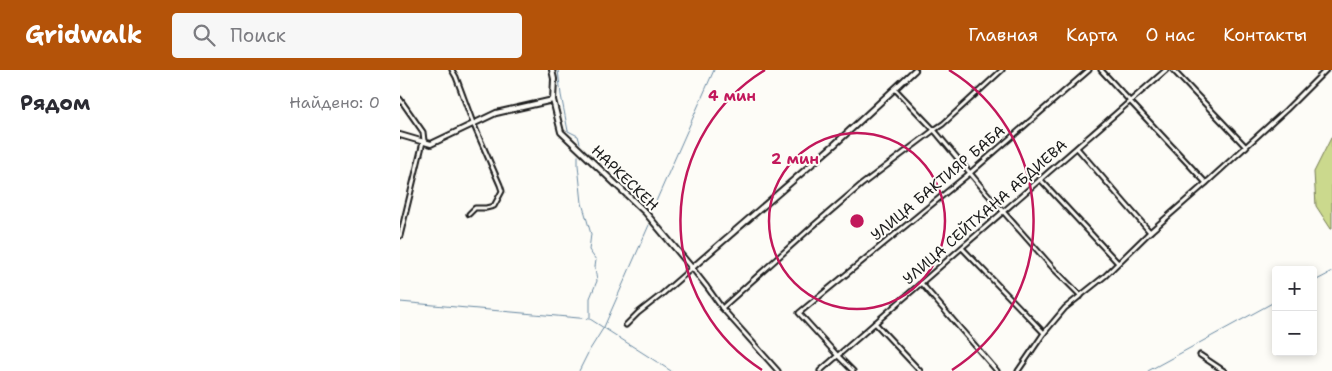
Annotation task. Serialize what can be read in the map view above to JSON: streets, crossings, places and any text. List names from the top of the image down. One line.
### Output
{"streets":{"street":["НАРКЕСКЕН","УЛИЦА БАКТИЯР БАБА","УЛИЦА СЕЙТХАНА АБДИЕВА"]},"crossings":[["УЛИЦА БАКТИЯР БАБА","УЛИЦА СЕЙТХАНА АБДИЕВА"]],"page":{"header":"Gridwalk","search":"Поиск","nav":["Главная","Карта","О нас","Контакты"],"heading":["Рядом","Найдено: 0"],"map_buttons":["+","−"]},"rings":["4 мин","2 мин"]}
